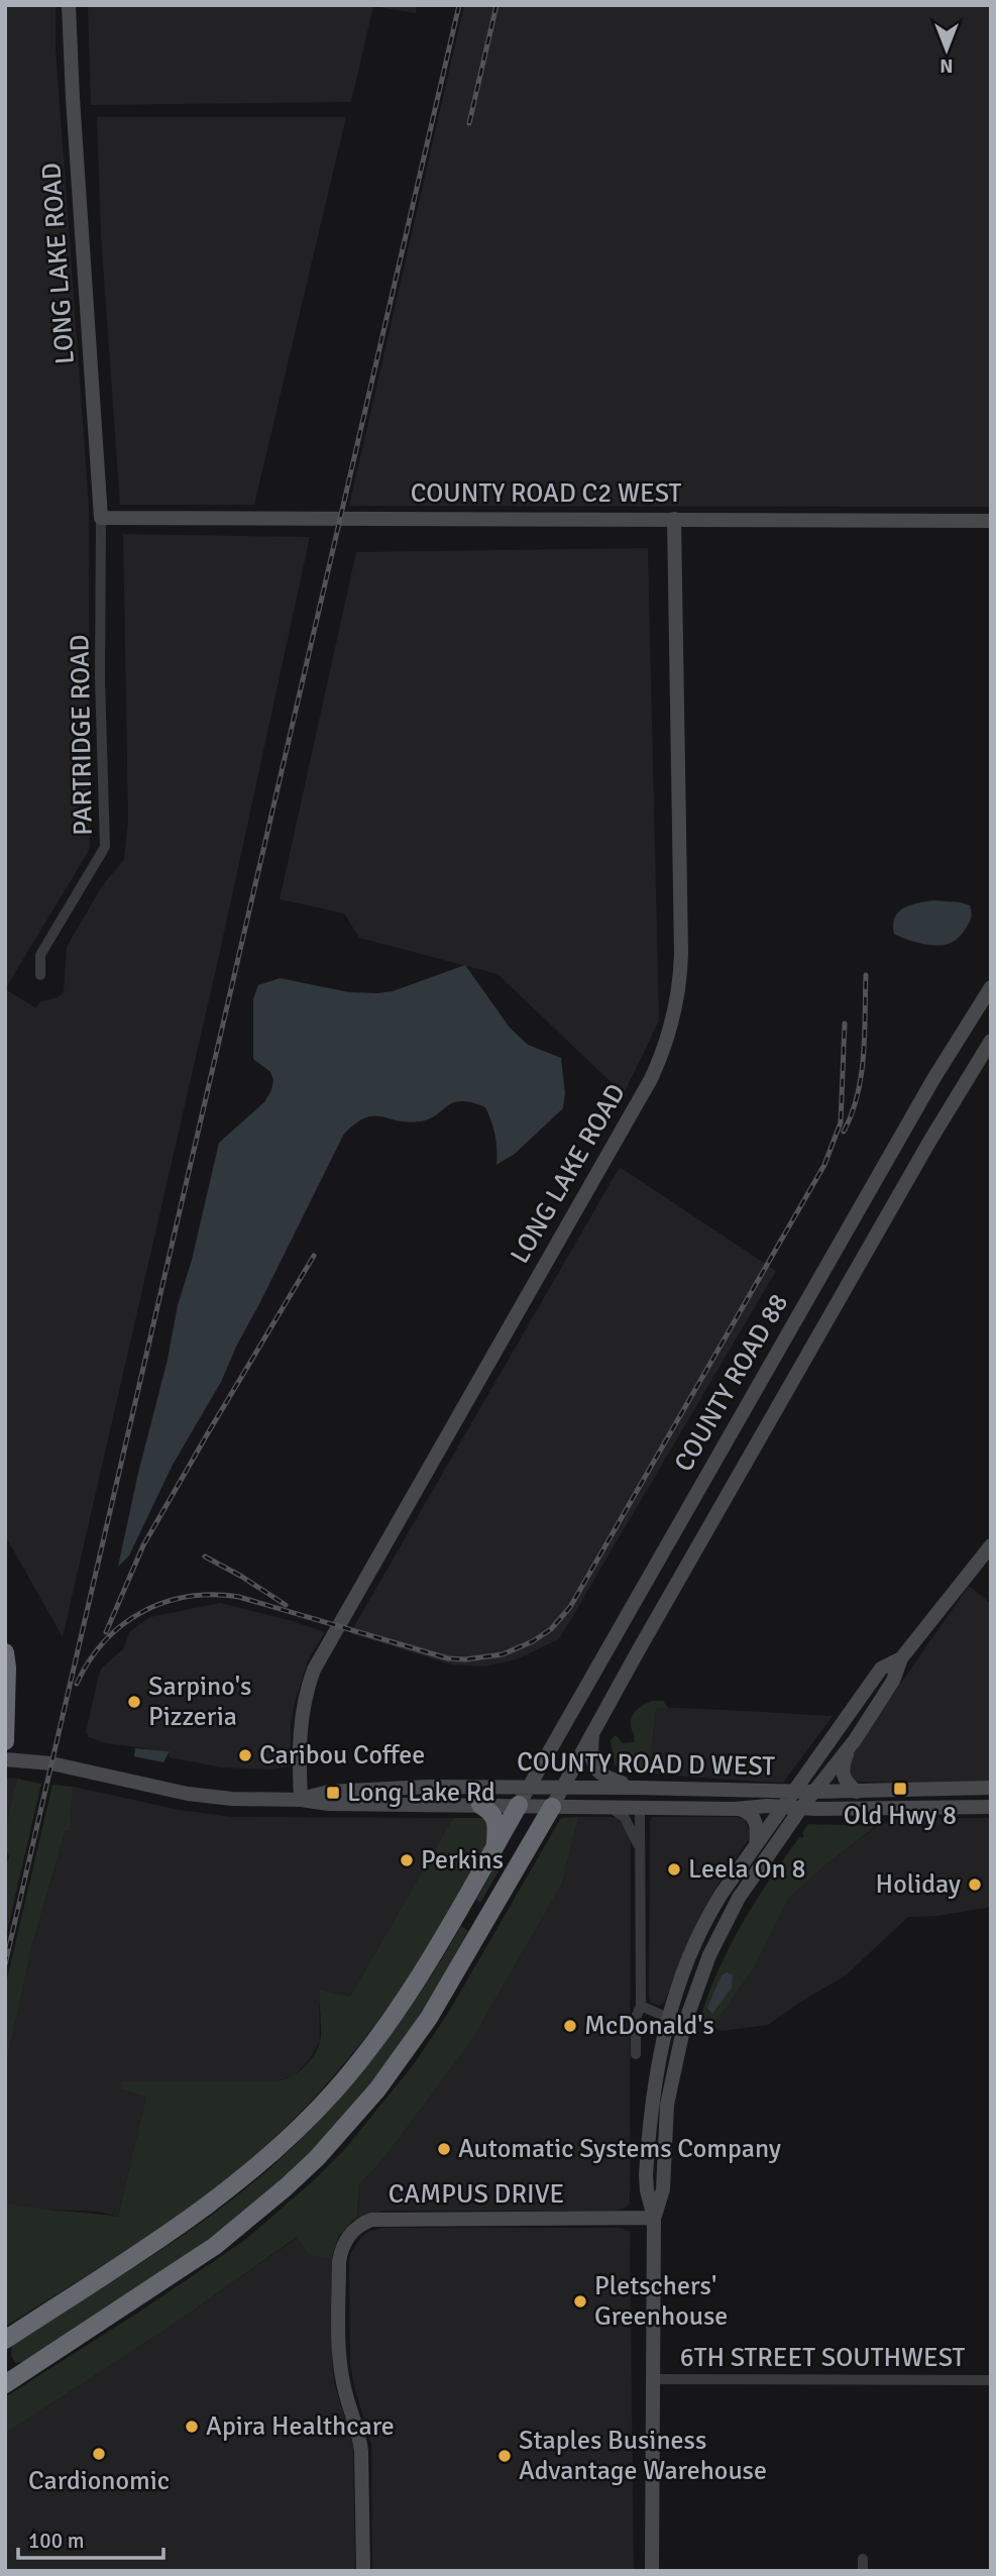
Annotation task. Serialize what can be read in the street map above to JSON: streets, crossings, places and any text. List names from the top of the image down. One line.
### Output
{"streets":{"street":["LONG LAKE ROAD","COUNTY ROAD C2 WEST","PARTRIDGE ROAD","COUNTY ROAD 88","COUNTY ROAD D WEST","CAMPUS DRIVE","6TH STREET SOUTHWEST"]},"crossings":[["LONG LAKE ROAD","COUNTY ROAD C2 WEST"],["LONG LAKE ROAD","PARTRIDGE ROAD"],["LONG LAKE ROAD","COUNTY ROAD D WEST"],["COUNTY ROAD C2 WEST","PARTRIDGE ROAD"],["COUNTY ROAD 88","COUNTY ROAD D WEST"]],"places":{"other":["Sarpino's Pizzeria","Caribou Coffee","Perkins","Leela On 8","Holiday","McDonald's","Automatic Systems Company","Pletschers' Greenhouse","Apira Healthcare","Cardionomic","Staples Business Advantage Warehouse"],"transit":["Old Hwy 8","Long Lake Rd"]},"scale_bar":"100 m","north":"bottom"}
